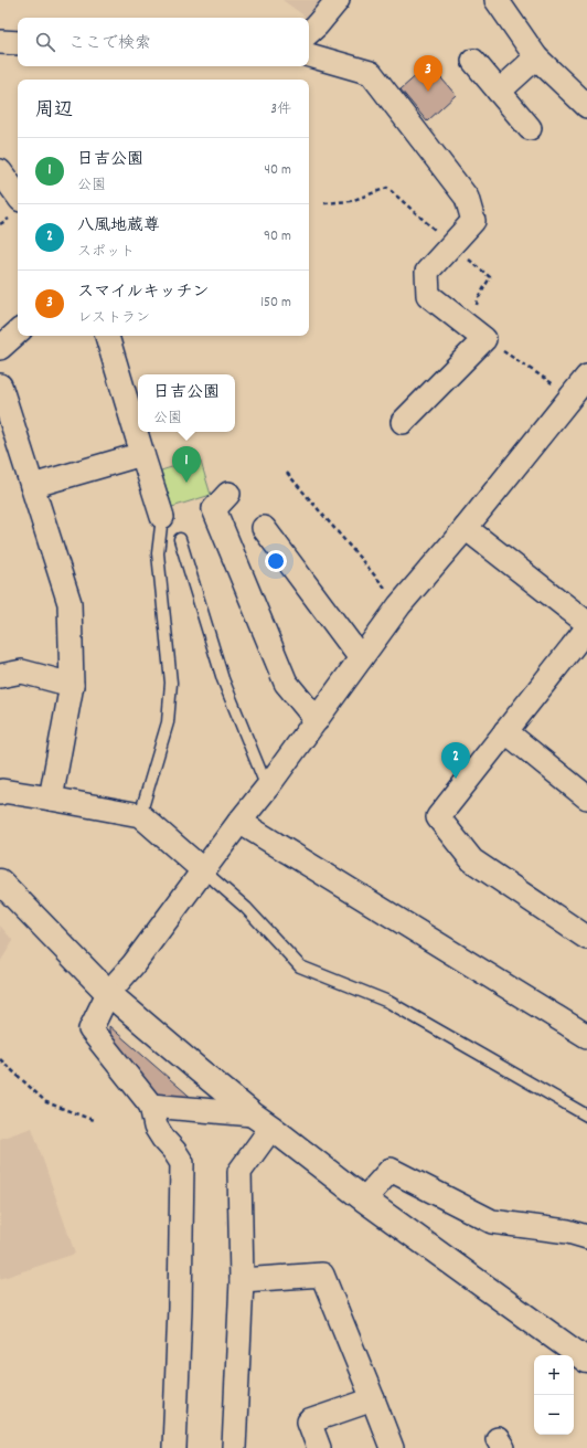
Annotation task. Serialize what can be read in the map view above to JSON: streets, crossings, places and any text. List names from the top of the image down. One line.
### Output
{"page":{"search":"ここで検索","pins":["3","1","2"],"heading":["周辺","3件"],"list":[{"mark":"1","name":"日吉公園","note":"公園","value":"40 m"},{"mark":"2","name":"八風地蔵尊","note":"スポット","value":"90 m"},{"mark":"3","name":"スマイルキッチン","note":"レストラン","value":"150 m"}],"popup":["日吉公園","公園"],"map_buttons":["+","−"]}}
